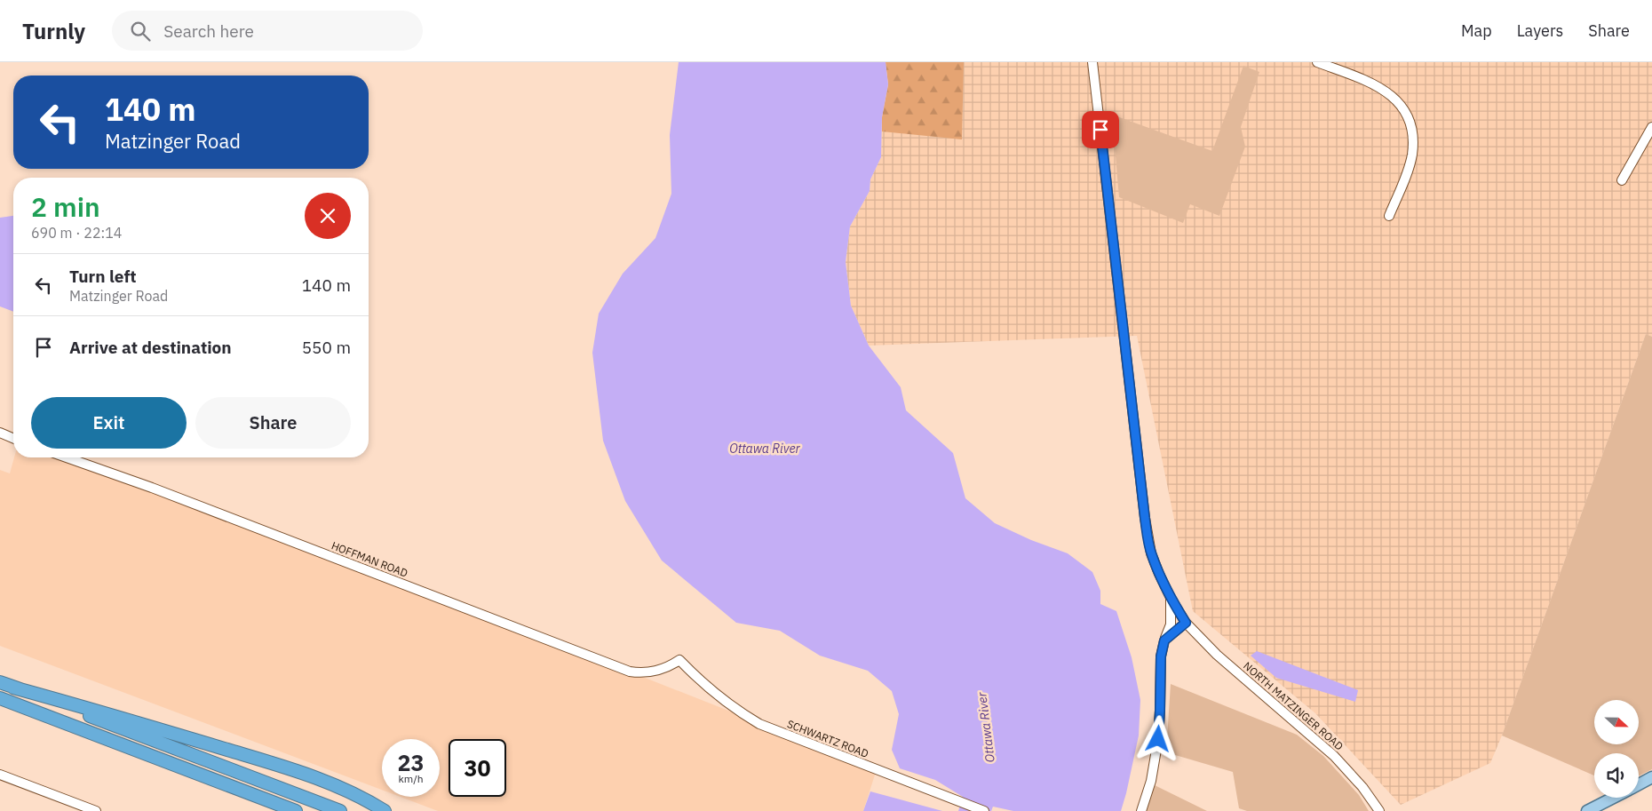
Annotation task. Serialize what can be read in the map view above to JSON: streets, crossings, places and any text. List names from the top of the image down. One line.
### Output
{"streets":{"street":["HOFFMAN ROAD","NORTH MATZINGER ROAD","SCHWARTZ ROAD"]},"crossings":[["HOFFMAN ROAD","SCHWARTZ ROAD"]],"water":["Ottawa River"],"north":"right","page":{"header":"Turnly","search":"Search here","nav":["Map","Layers","Share"],"turn":["140 m","Matzinger Road"],"heading":["2 min","690 m · 22:14"],"list":[{"name":"Turn left","note":"Matzinger Road","value":"140 m"},{"name":"Arrive at destination","value":"550 m"}],"buttons":["Exit","Share"],"speed":"23 km/h","limit":"30"}}
